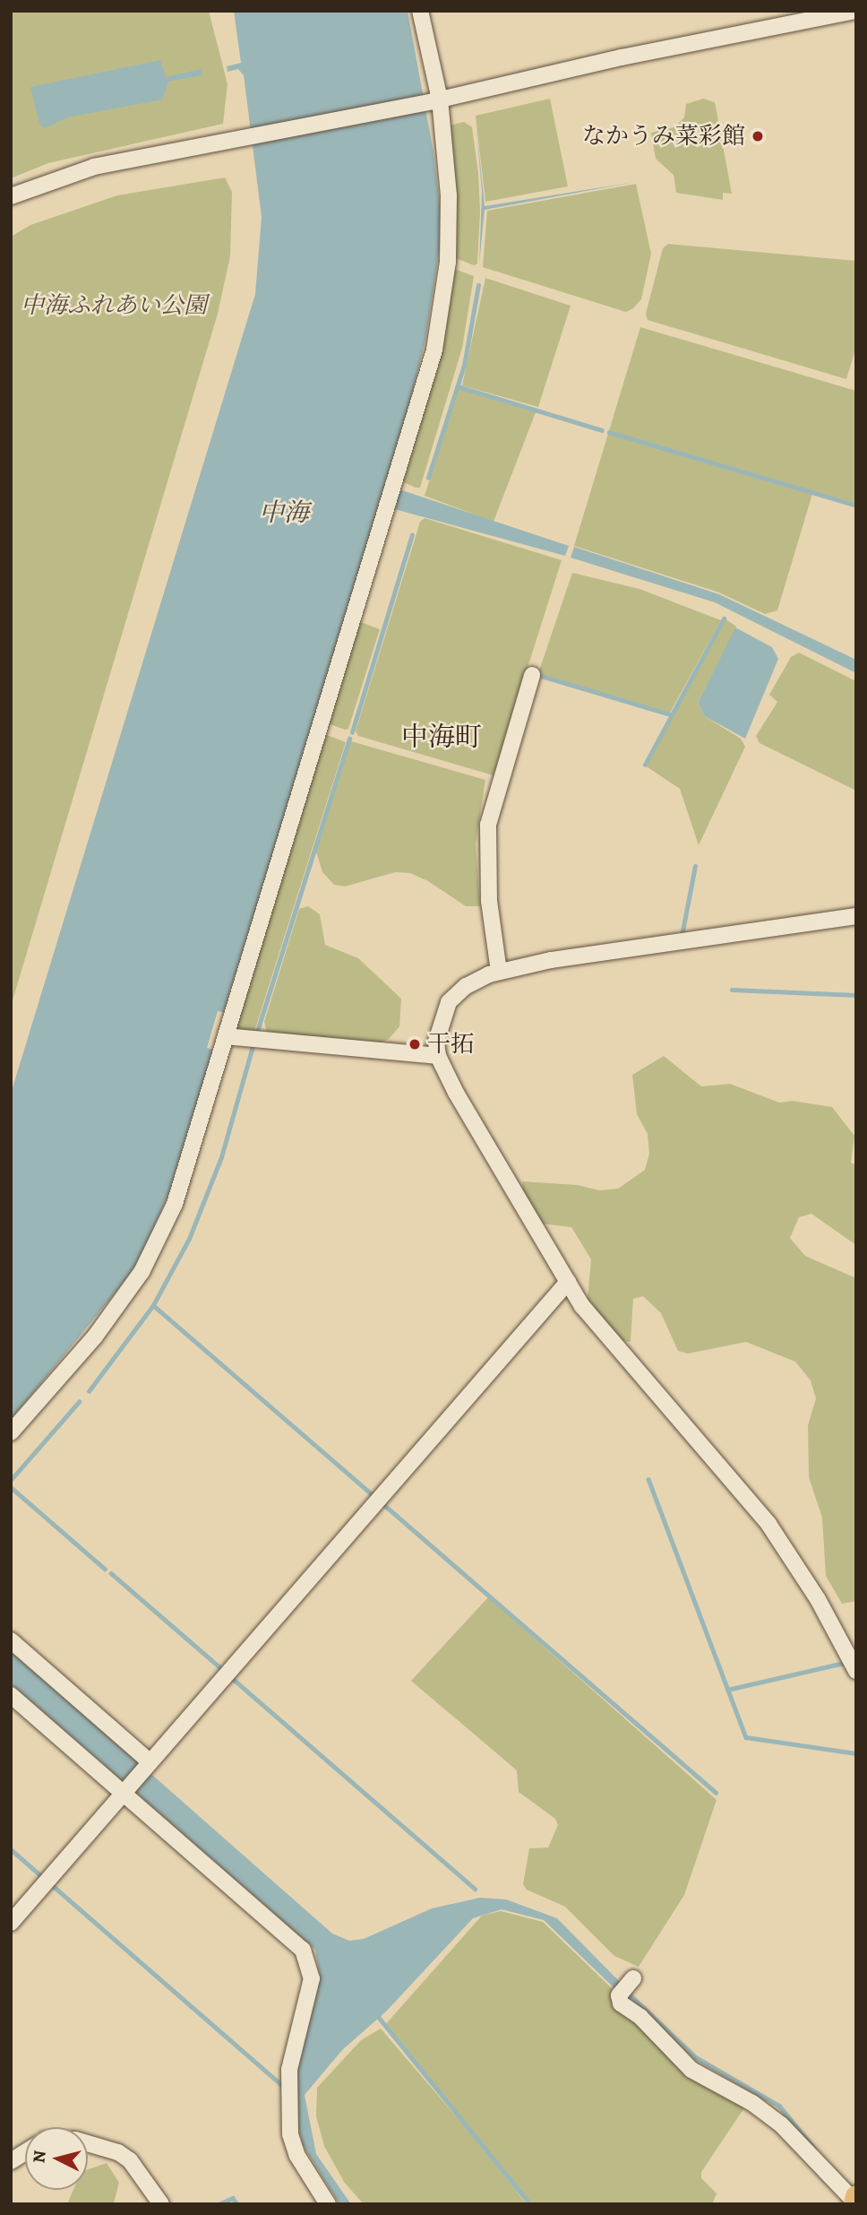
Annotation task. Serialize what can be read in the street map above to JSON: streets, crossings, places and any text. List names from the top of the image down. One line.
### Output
{"districts":["中海町"],"water":["中海"],"parks":["中海ふれあい公園"],"places":["なかうみ菜彩館","干拓"],"north":"left"}
